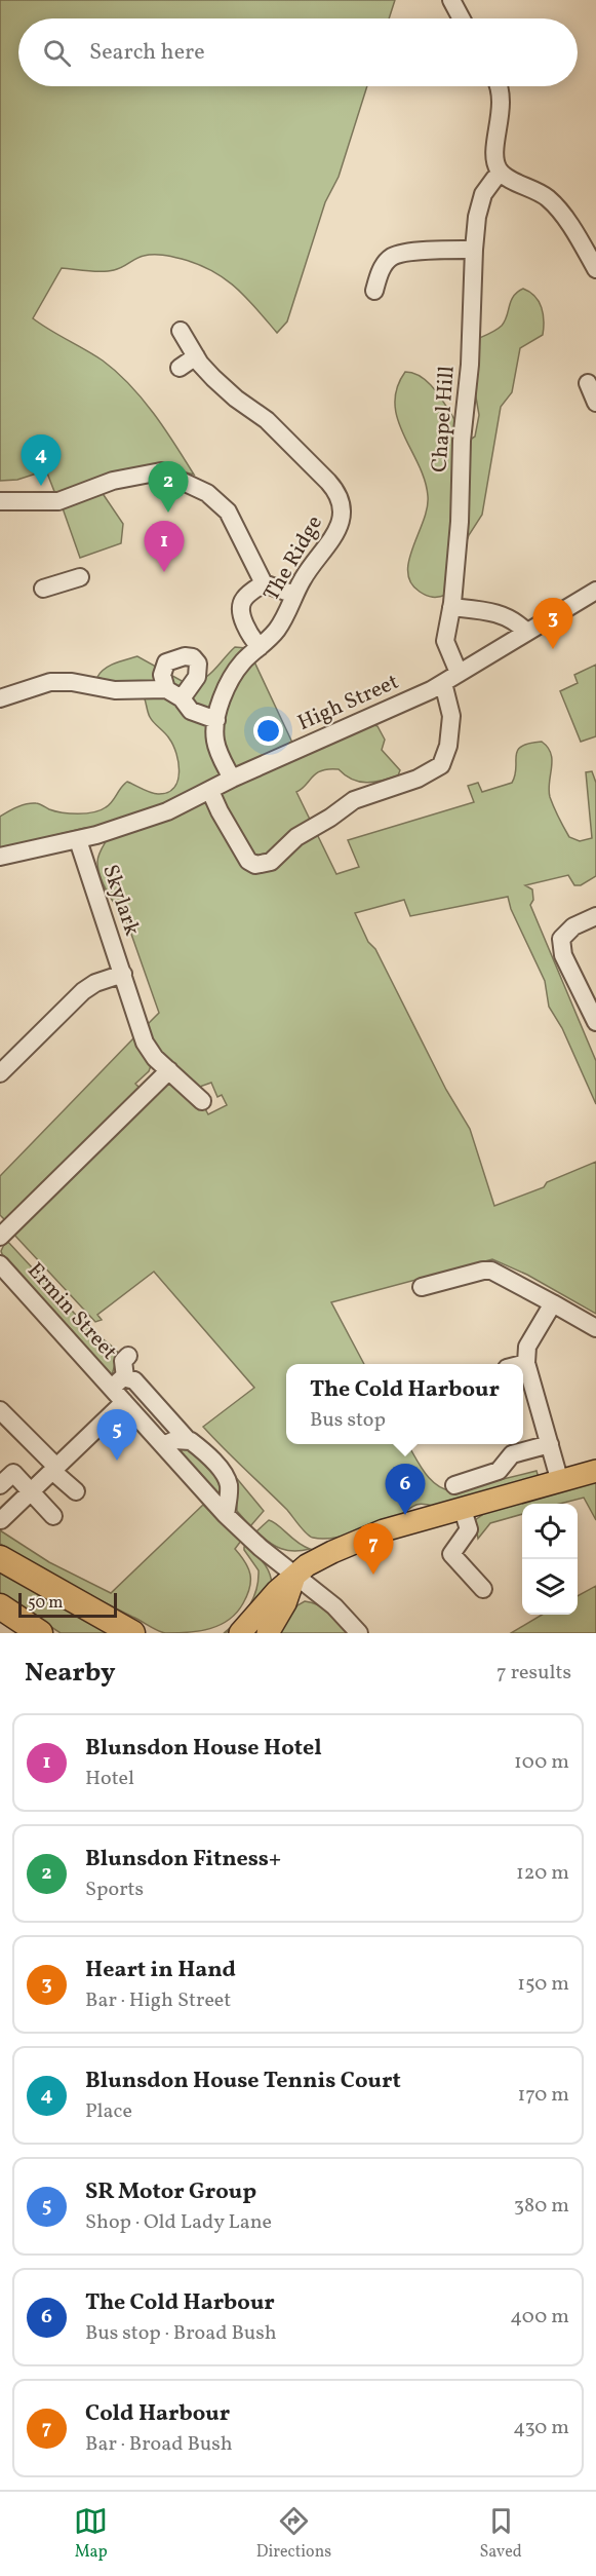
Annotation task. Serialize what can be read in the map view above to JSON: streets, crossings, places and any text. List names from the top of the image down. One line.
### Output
{"streets":{"street":["Chapel Hill","The Ridge","High Street","Skylark","Ermin Street"]},"crossings":[["Chapel Hill","High Street"],["The Ridge","High Street"],["High Street","Skylark"]],"scale_bar":"50 m","page":{"search":"Search here","pins":["4","2","1","3","5","6","7"],"popup":["The Cold Harbour","Bus stop"],"scale":"50 m","heading":["Nearby","7 results"],"list":[{"mark":"1","name":"Blunsdon House Hotel","note":"Hotel","value":"100 m"},{"mark":"2","name":"Blunsdon Fitness+","note":"Sports","value":"120 m"},{"mark":"3","name":"Heart in Hand","note":"Bar · High Street","value":"150 m"},{"mark":"4","name":"Blunsdon House Tennis Court","note":"Place","value":"170 m"},{"mark":"5","name":"SR Motor Group","note":"Shop · Old Lady Lane","value":"380 m"},{"mark":"6","name":"The Cold Harbour","note":"Bus stop · Broad Bush","value":"400 m"},{"mark":"7","name":"Cold Harbour","note":"Bar · Broad Bush","value":"430 m"}],"nav":["Map","Directions","Saved"]}}
